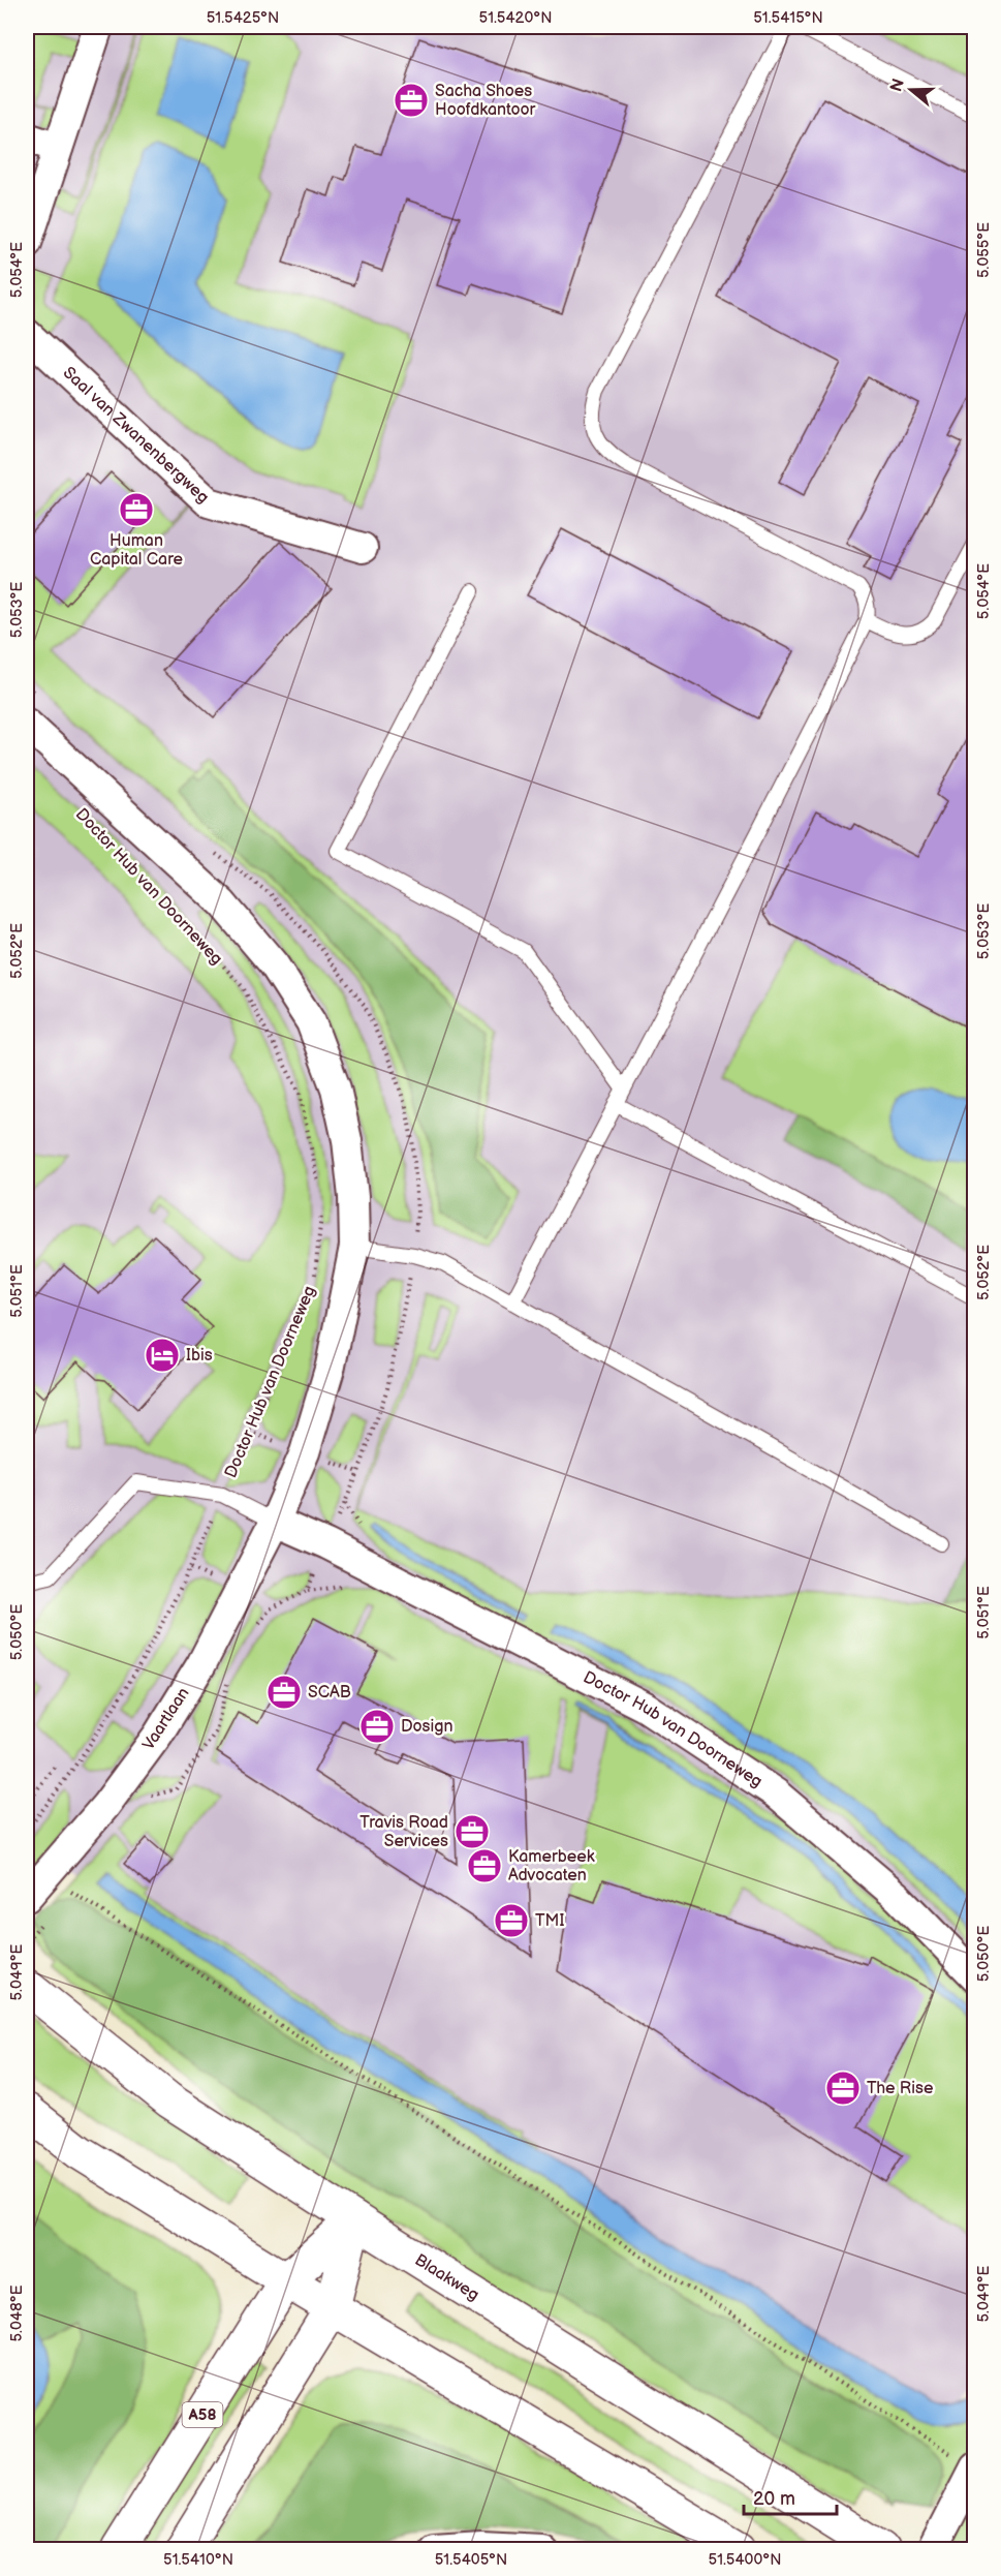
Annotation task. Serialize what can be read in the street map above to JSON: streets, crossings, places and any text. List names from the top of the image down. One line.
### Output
{"streets":{"main road":["Blaakweg","A58"],"street":["Saal van Zwanenbergweg","Doctor Hub van Doorneweg","Vaartlaan"]},"crossings":[["Doctor Hub van Doorneweg","Vaartlaan"]],"places":{"office":["Sacha Shoes Hoofdkantoor","Human Capital Care","SCAB","Dosign","Travis Road Services","Kamerbeek Advocaten","TMI","The Rise"],"hotel":["Ibis"]},"scale_bar":"20 m","north":"left","coordinates":["51.5425°N","51.5420°N","51.5415°N","5.055°E","5.054°E","5.053°E","5.052°E","5.051°E","5.050°E","5.049°E","5.048°E","51.5410°N","51.5405°N","51.5400°N"]}
